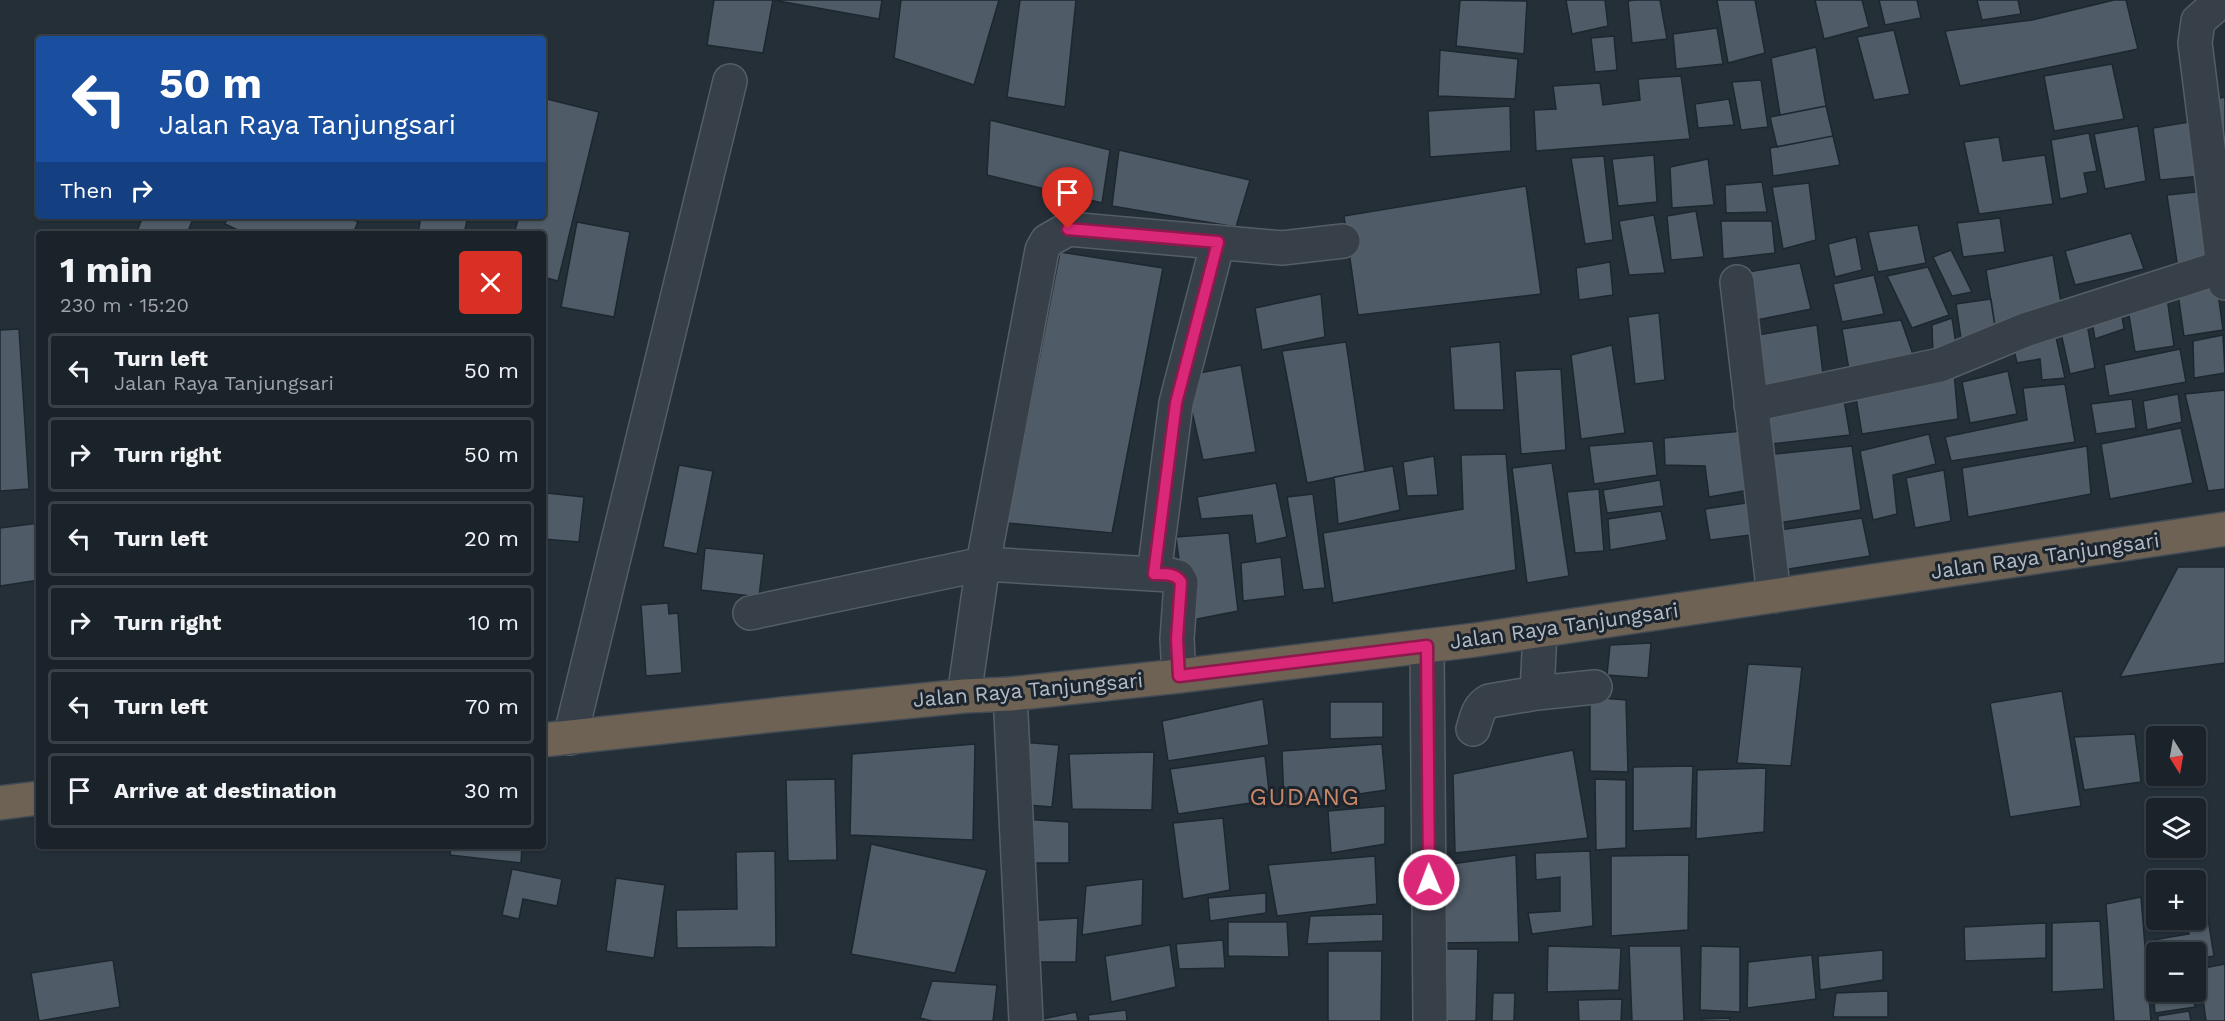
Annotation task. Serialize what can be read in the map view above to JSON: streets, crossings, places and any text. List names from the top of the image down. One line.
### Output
{"streets":{"highway":["Jalan Raya Tanjungsari"]},"districts":["GUDANG"],"north":"bottom","page":{"turn":["50 m","Jalan Raya Tanjungsari"],"then":"Then","heading":["1 min","230 m · 15:20"],"list":[{"name":"Turn left","note":"Jalan Raya Tanjungsari","value":"50 m"},{"name":"Turn right","value":"50 m"},{"name":"Turn left","value":"20 m"},{"name":"Turn right","value":"10 m"},{"name":"Turn left","value":"70 m"},{"name":"Arrive at destination","value":"30 m"}],"map_buttons":["+","−"]}}
